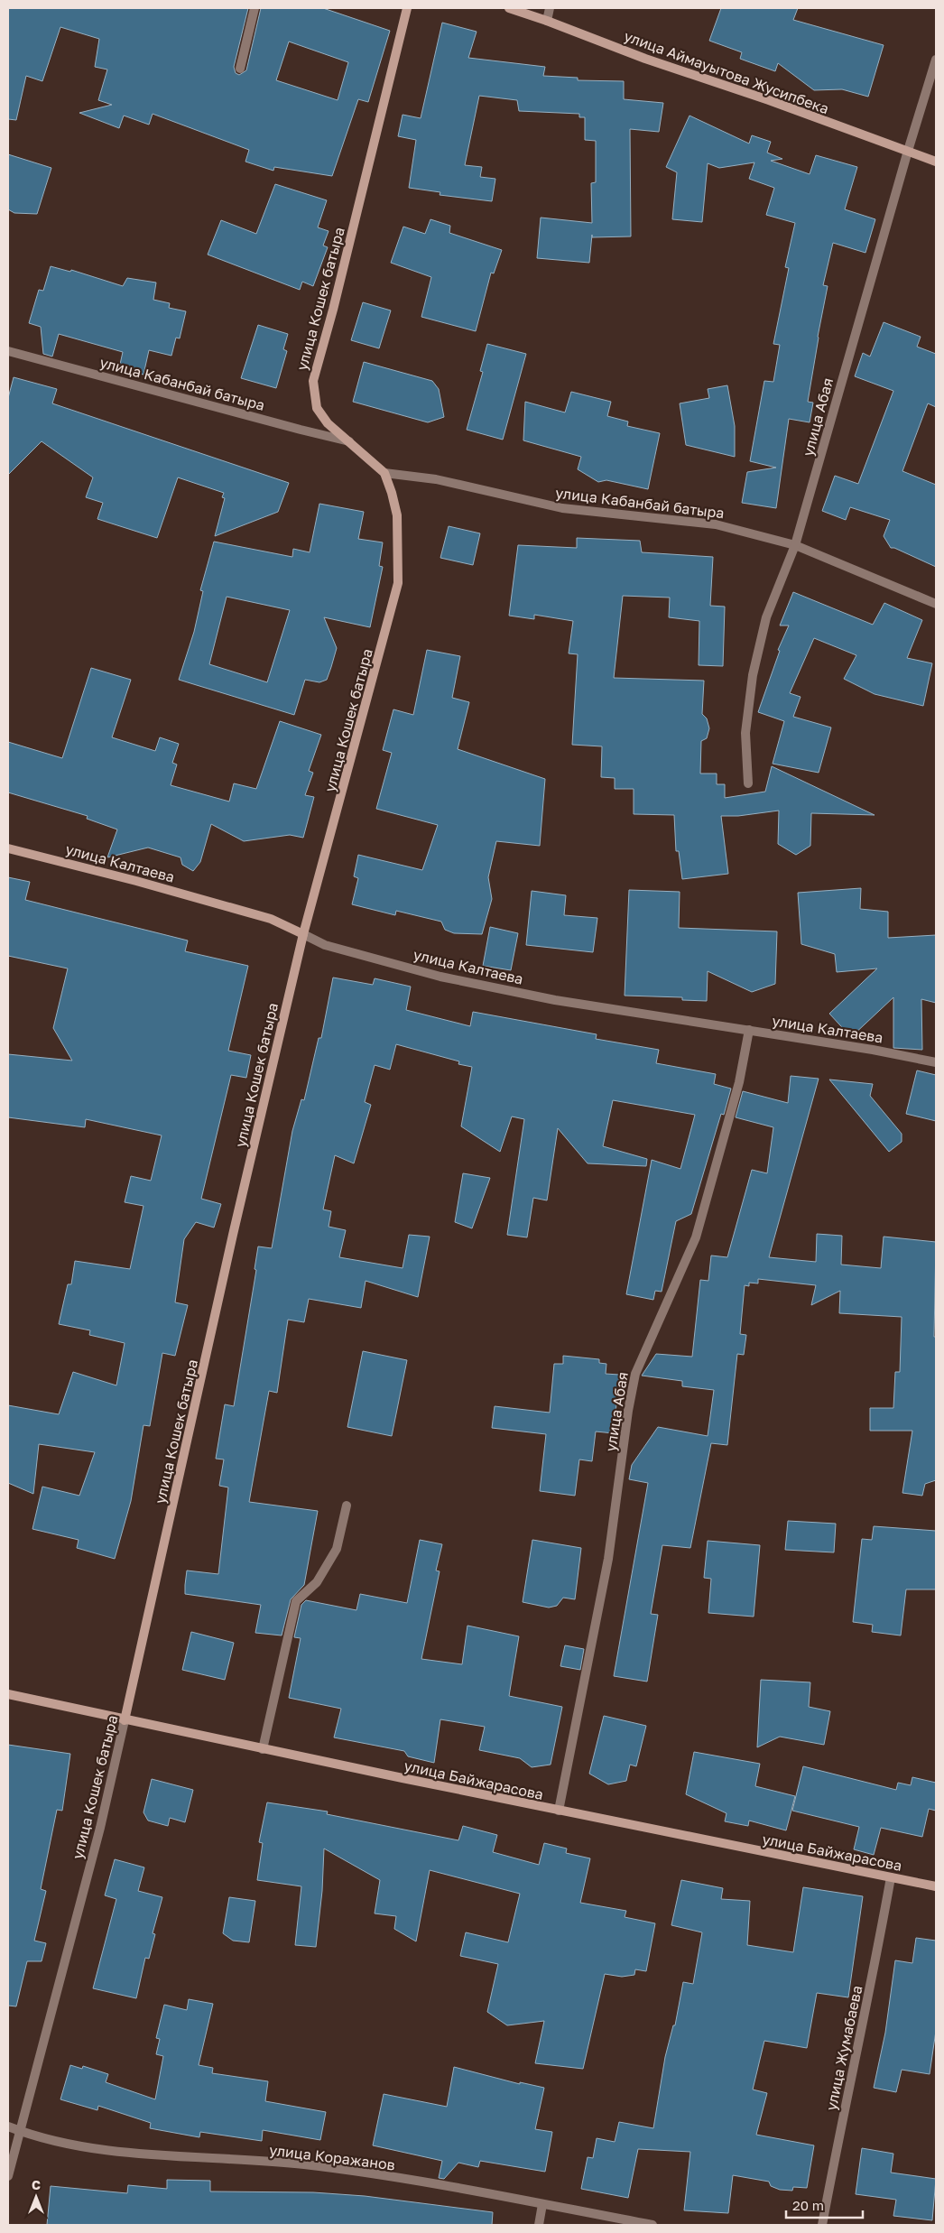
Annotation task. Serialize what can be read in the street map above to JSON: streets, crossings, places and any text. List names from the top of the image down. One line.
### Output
{"streets":{"street":["улица Аймауытова Жусипбека","улица Кошек батыра","улица Кабанбай батыра","улица Абая","улица Калтаева","улица Байжарасова","улица Жумабаева","улица Коражанов"]},"crossings":[["улица Аймауытова Жусипбека","улица Абая"],["улица Кошек батыра","улица Кабанбай батыра"],["улица Кошек батыра","улица Калтаева"],["улица Кошек батыра","улица Байжарасова"],["улица Кошек батыра","улица Коражанов"],["улица Кабанбай батыра","улица Абая"],["улица Абая","улица Калтаева"],["улица Абая","улица Байжарасова"],["улица Байжарасова","улица Жумабаева"]],"scale_bar":"20 m","north":"top"}
